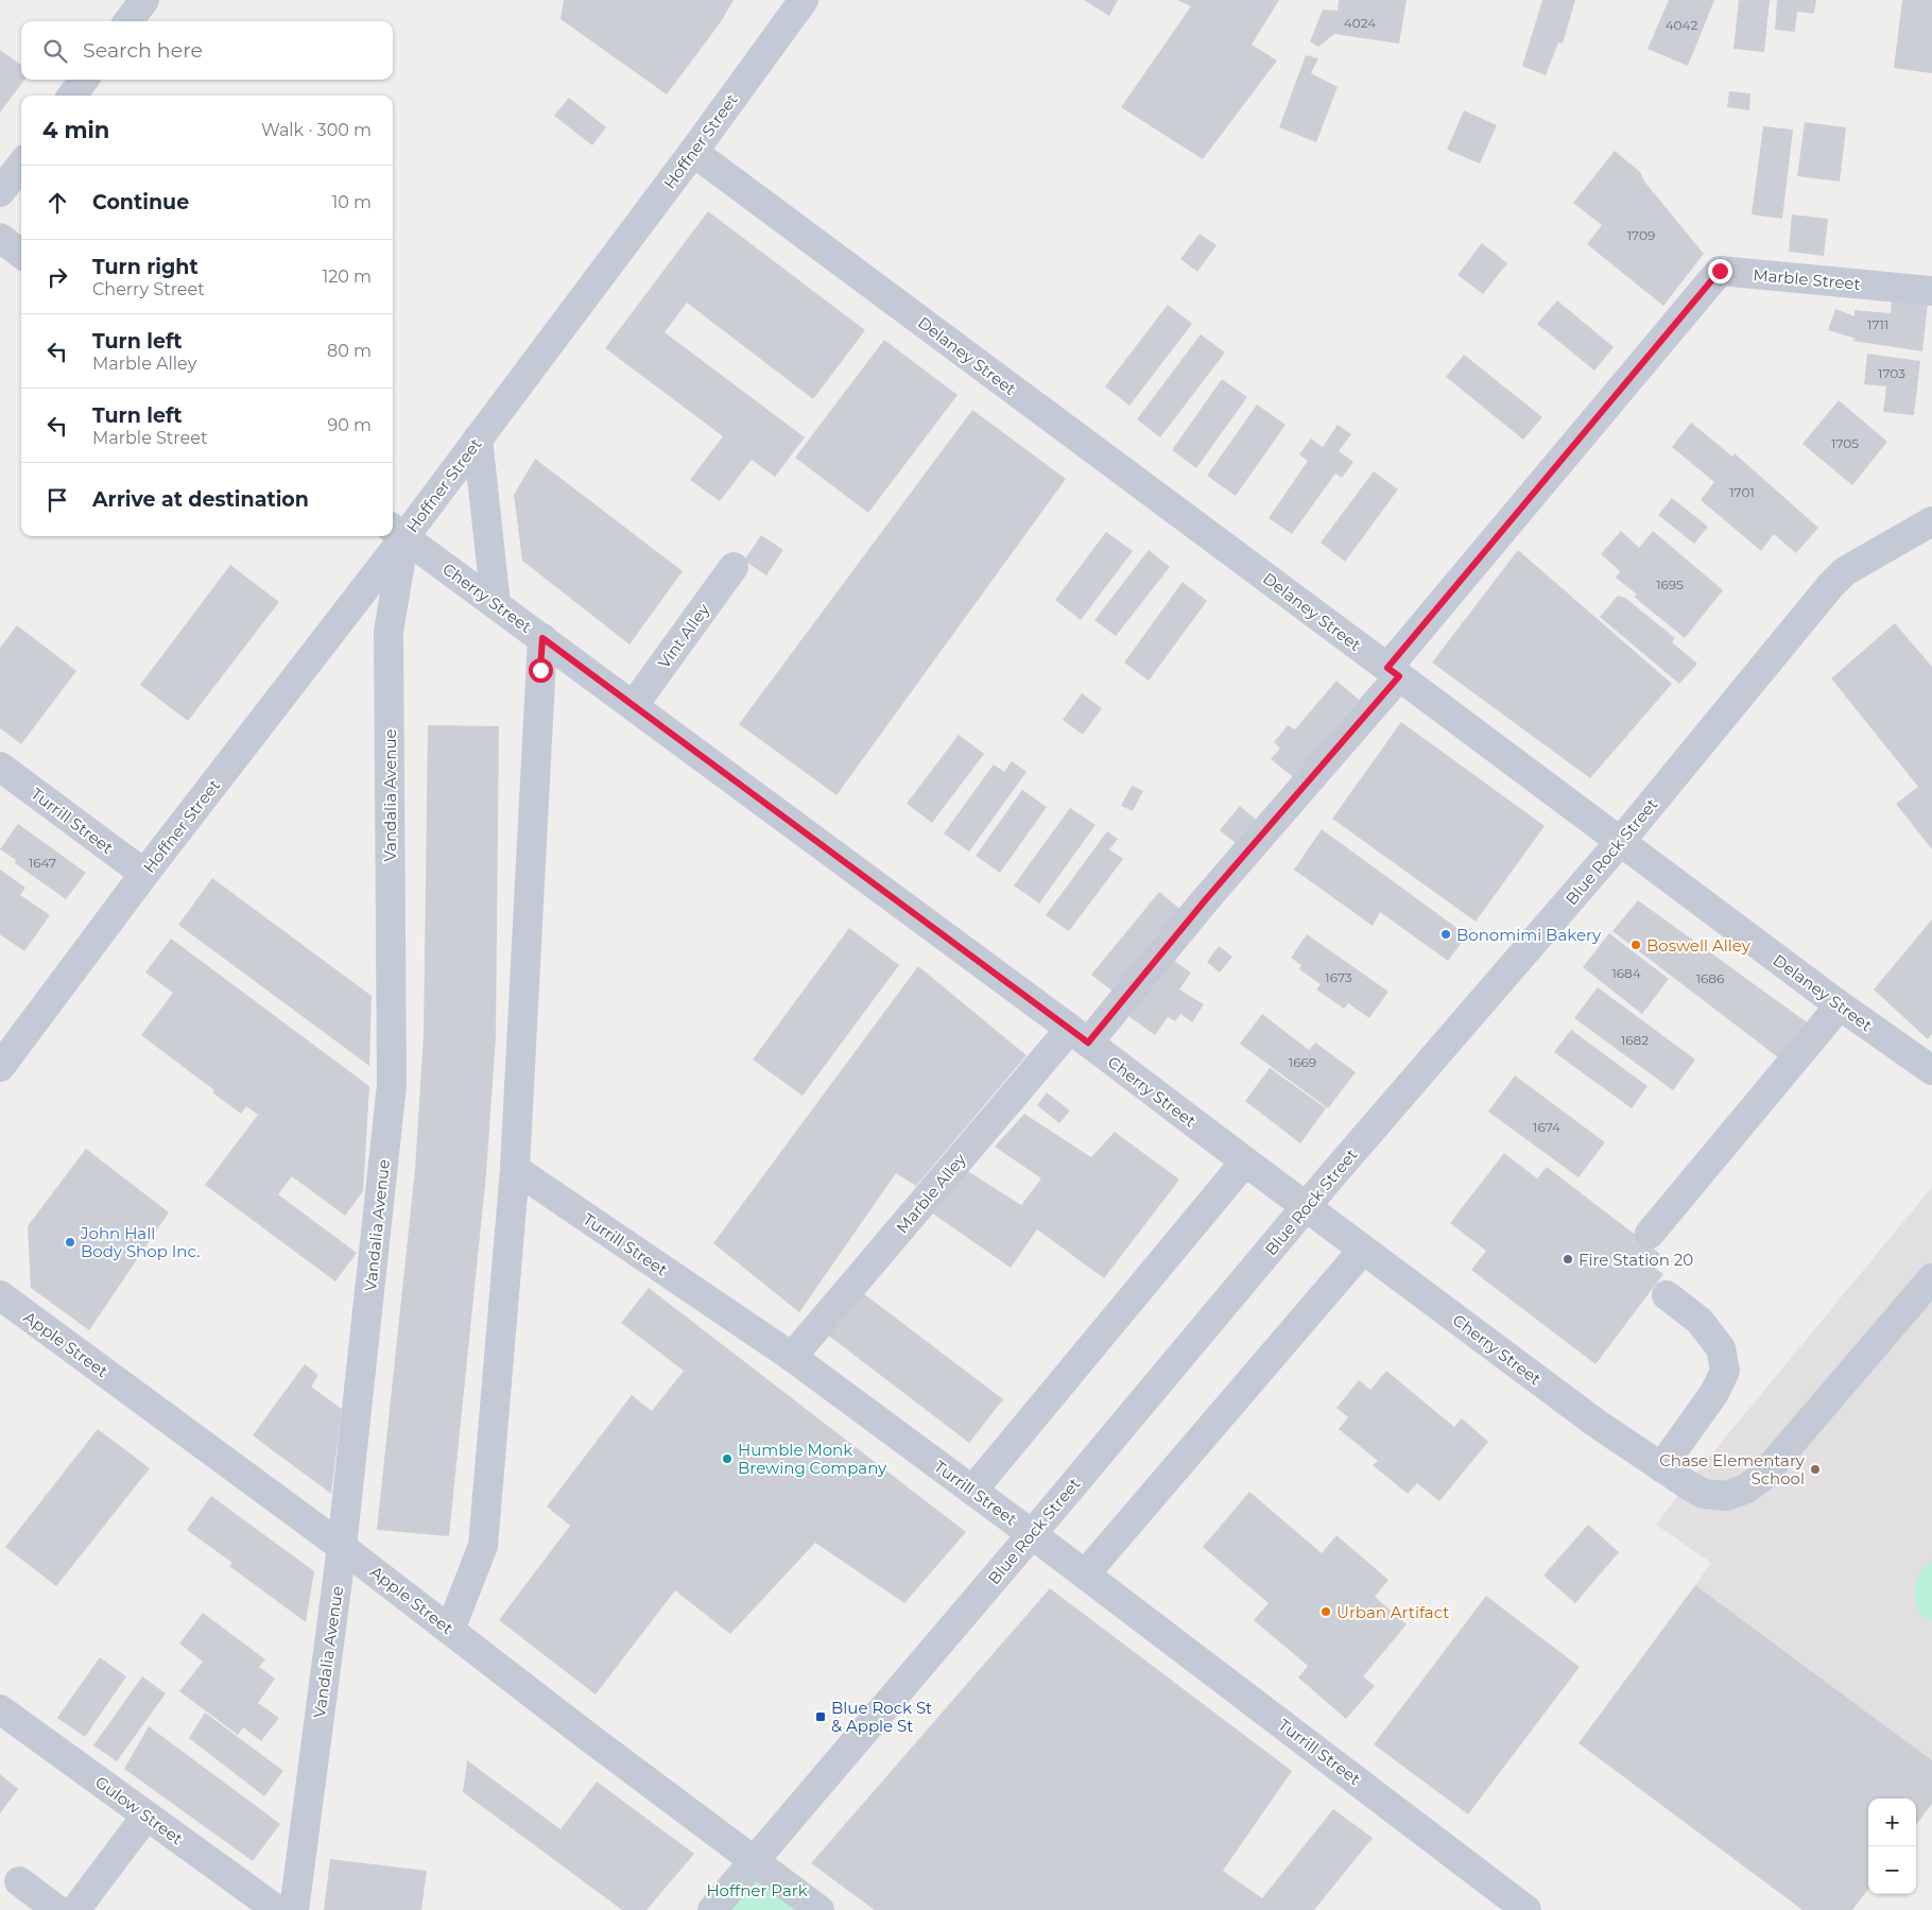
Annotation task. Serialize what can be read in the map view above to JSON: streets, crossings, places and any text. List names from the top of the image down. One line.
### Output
{"streets":{"street":["Hoffner Street","Marble Street","Delaney Street","Cherry Street","Vint Alley","Vandalia Avenue","Turrill Street","Blue Rock Street","Marble Alley","Apple Street","Gulow Street"]},"crossings":[["Hoffner Street","Delaney Street"],["Hoffner Street","Cherry Street"],["Hoffner Street","Vandalia Avenue"],["Hoffner Street","Turrill Street"],["Marble Street","Delaney Street"],["Marble Street","Marble Alley"],["Delaney Street","Blue Rock Street"],["Delaney Street","Marble Alley"],["Cherry Street","Vint Alley"],["Cherry Street","Vandalia Avenue"],["Cherry Street","Blue Rock Street"],["Cherry Street","Marble Alley"],["Vandalia Avenue","Apple Street"],["Turrill Street","Blue Rock Street"],["Turrill Street","Marble Alley"],["Blue Rock Street","Apple Street"]],"parks":["Hoffner Park"],"places":{"other":["Bonomimi Bakery","Boswell Alley","John Hall Body Shop Inc.","Fire Station 20","Humble Monk Brewing Company","Chase Elementary School","Urban Artifact"],"transit":["Blue Rock St & Apple St"]},"house_numbers":["4024","4042","1709","1711","1703","1705","1701","1695","1647","1684","1673","1686","1682","1669","1674"],"page":{"search":"Search here","heading":["4 min","Walk · 300 m"],"list":[["Continue","10 m"],["Turn right","Cherry Street","120 m"],["Turn left","Marble Alley","80 m"],["Turn left","Marble Street","90 m"],"Arrive at destination"],"map_buttons":["+","−"]}}
